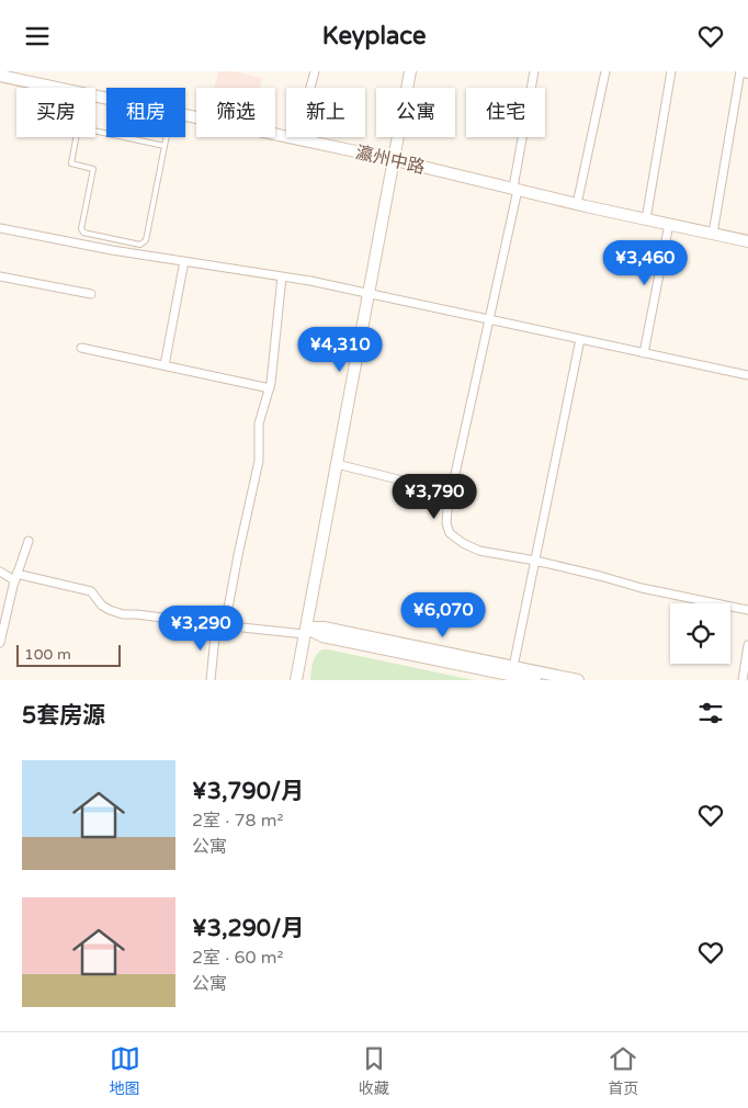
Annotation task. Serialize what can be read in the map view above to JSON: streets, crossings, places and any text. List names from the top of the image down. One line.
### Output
{"streets":{"street":["瀛州中路"]},"scale_bar":"100 m","page":{"header":"Keyplace","chip":["买房","租房","筛选","新上","公寓","住宅"],"price":["¥3,460","¥4,310","¥3,790","¥6,070","¥3,290"],"scale":"100 m","heading":"5套房源","list":[{"name":"¥3,790/月","note":"2室 · 78 m² · 公寓"},{"name":"¥3,290/月","note":"2室 · 60 m² · 公寓"}],"tabs":["地图","收藏","首页"]}}
